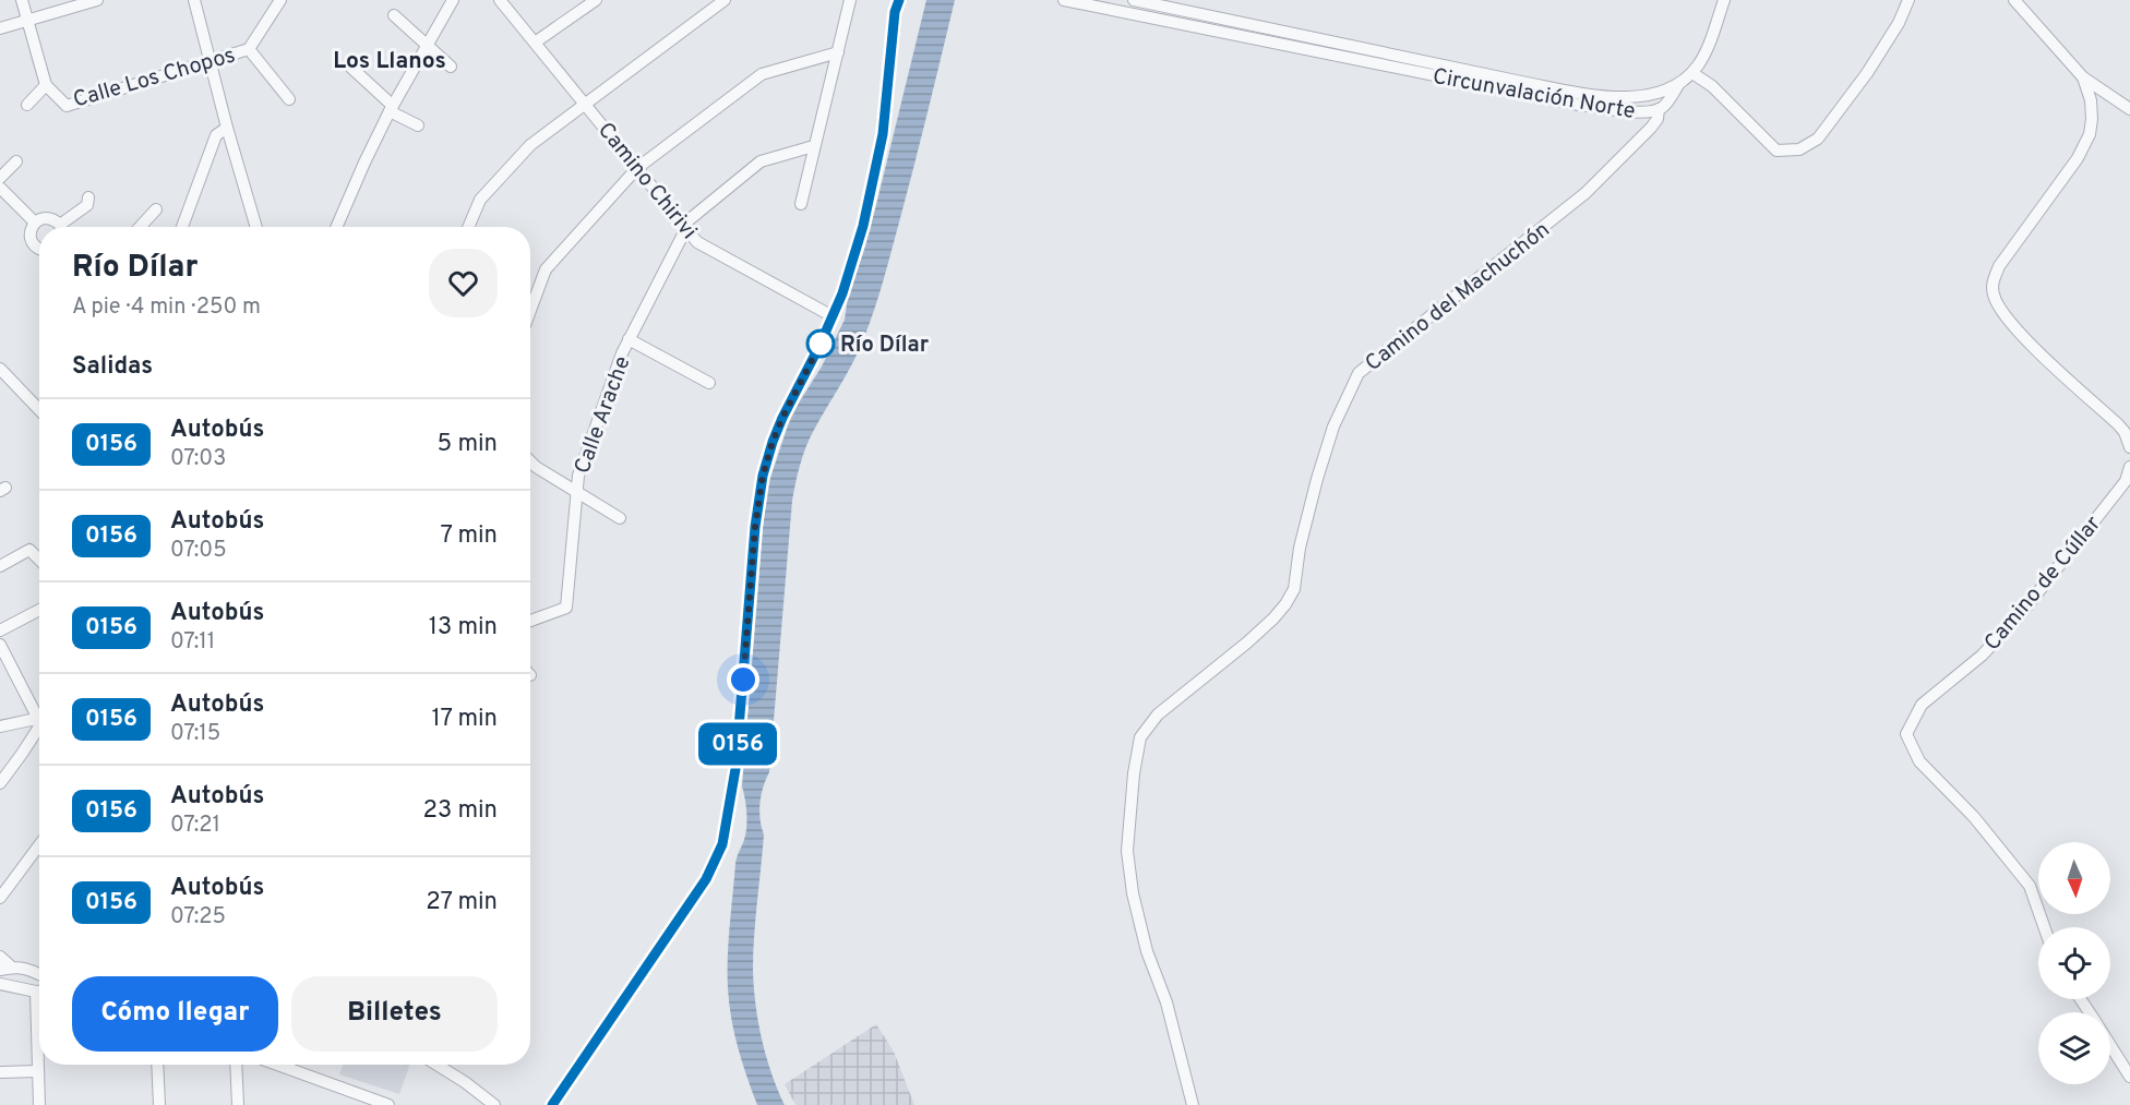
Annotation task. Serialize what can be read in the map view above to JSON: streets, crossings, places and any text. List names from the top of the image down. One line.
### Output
{"streets":{"street":["Calle Los Chopos","Circunvalación Norte","Camino Chirivi","Camino del Machuchón","Calle Arache","Camino de Cúllar"]},"crossings":[["Circunvalación Norte","Camino del Machuchón"],["Camino Chirivi","Calle Arache"]],"districts":["Los Llanos"],"places":["Río Dílar"],"lines":["bus line 0156"],"north":"bottom","page":{"on_map":"0156","heading":[["Río Dílar","A pie · 4 min · 250 m"],"Salidas"],"list":[{"mark":"0156","name":"Autobús","note":"07:03","value":"5 min"},{"mark":"0156","name":"Autobús","note":"07:05","value":"7 min"},{"mark":"0156","name":"Autobús","note":"07:11","value":"13 min"},{"mark":"0156","name":"Autobús","note":"07:15","value":"17 min"},{"mark":"0156","name":"Autobús","note":"07:21","value":"23 min"},{"mark":"0156","name":"Autobús","note":"07:25","value":"27 min"}],"buttons":["Cómo llegar","Billetes"]}}
